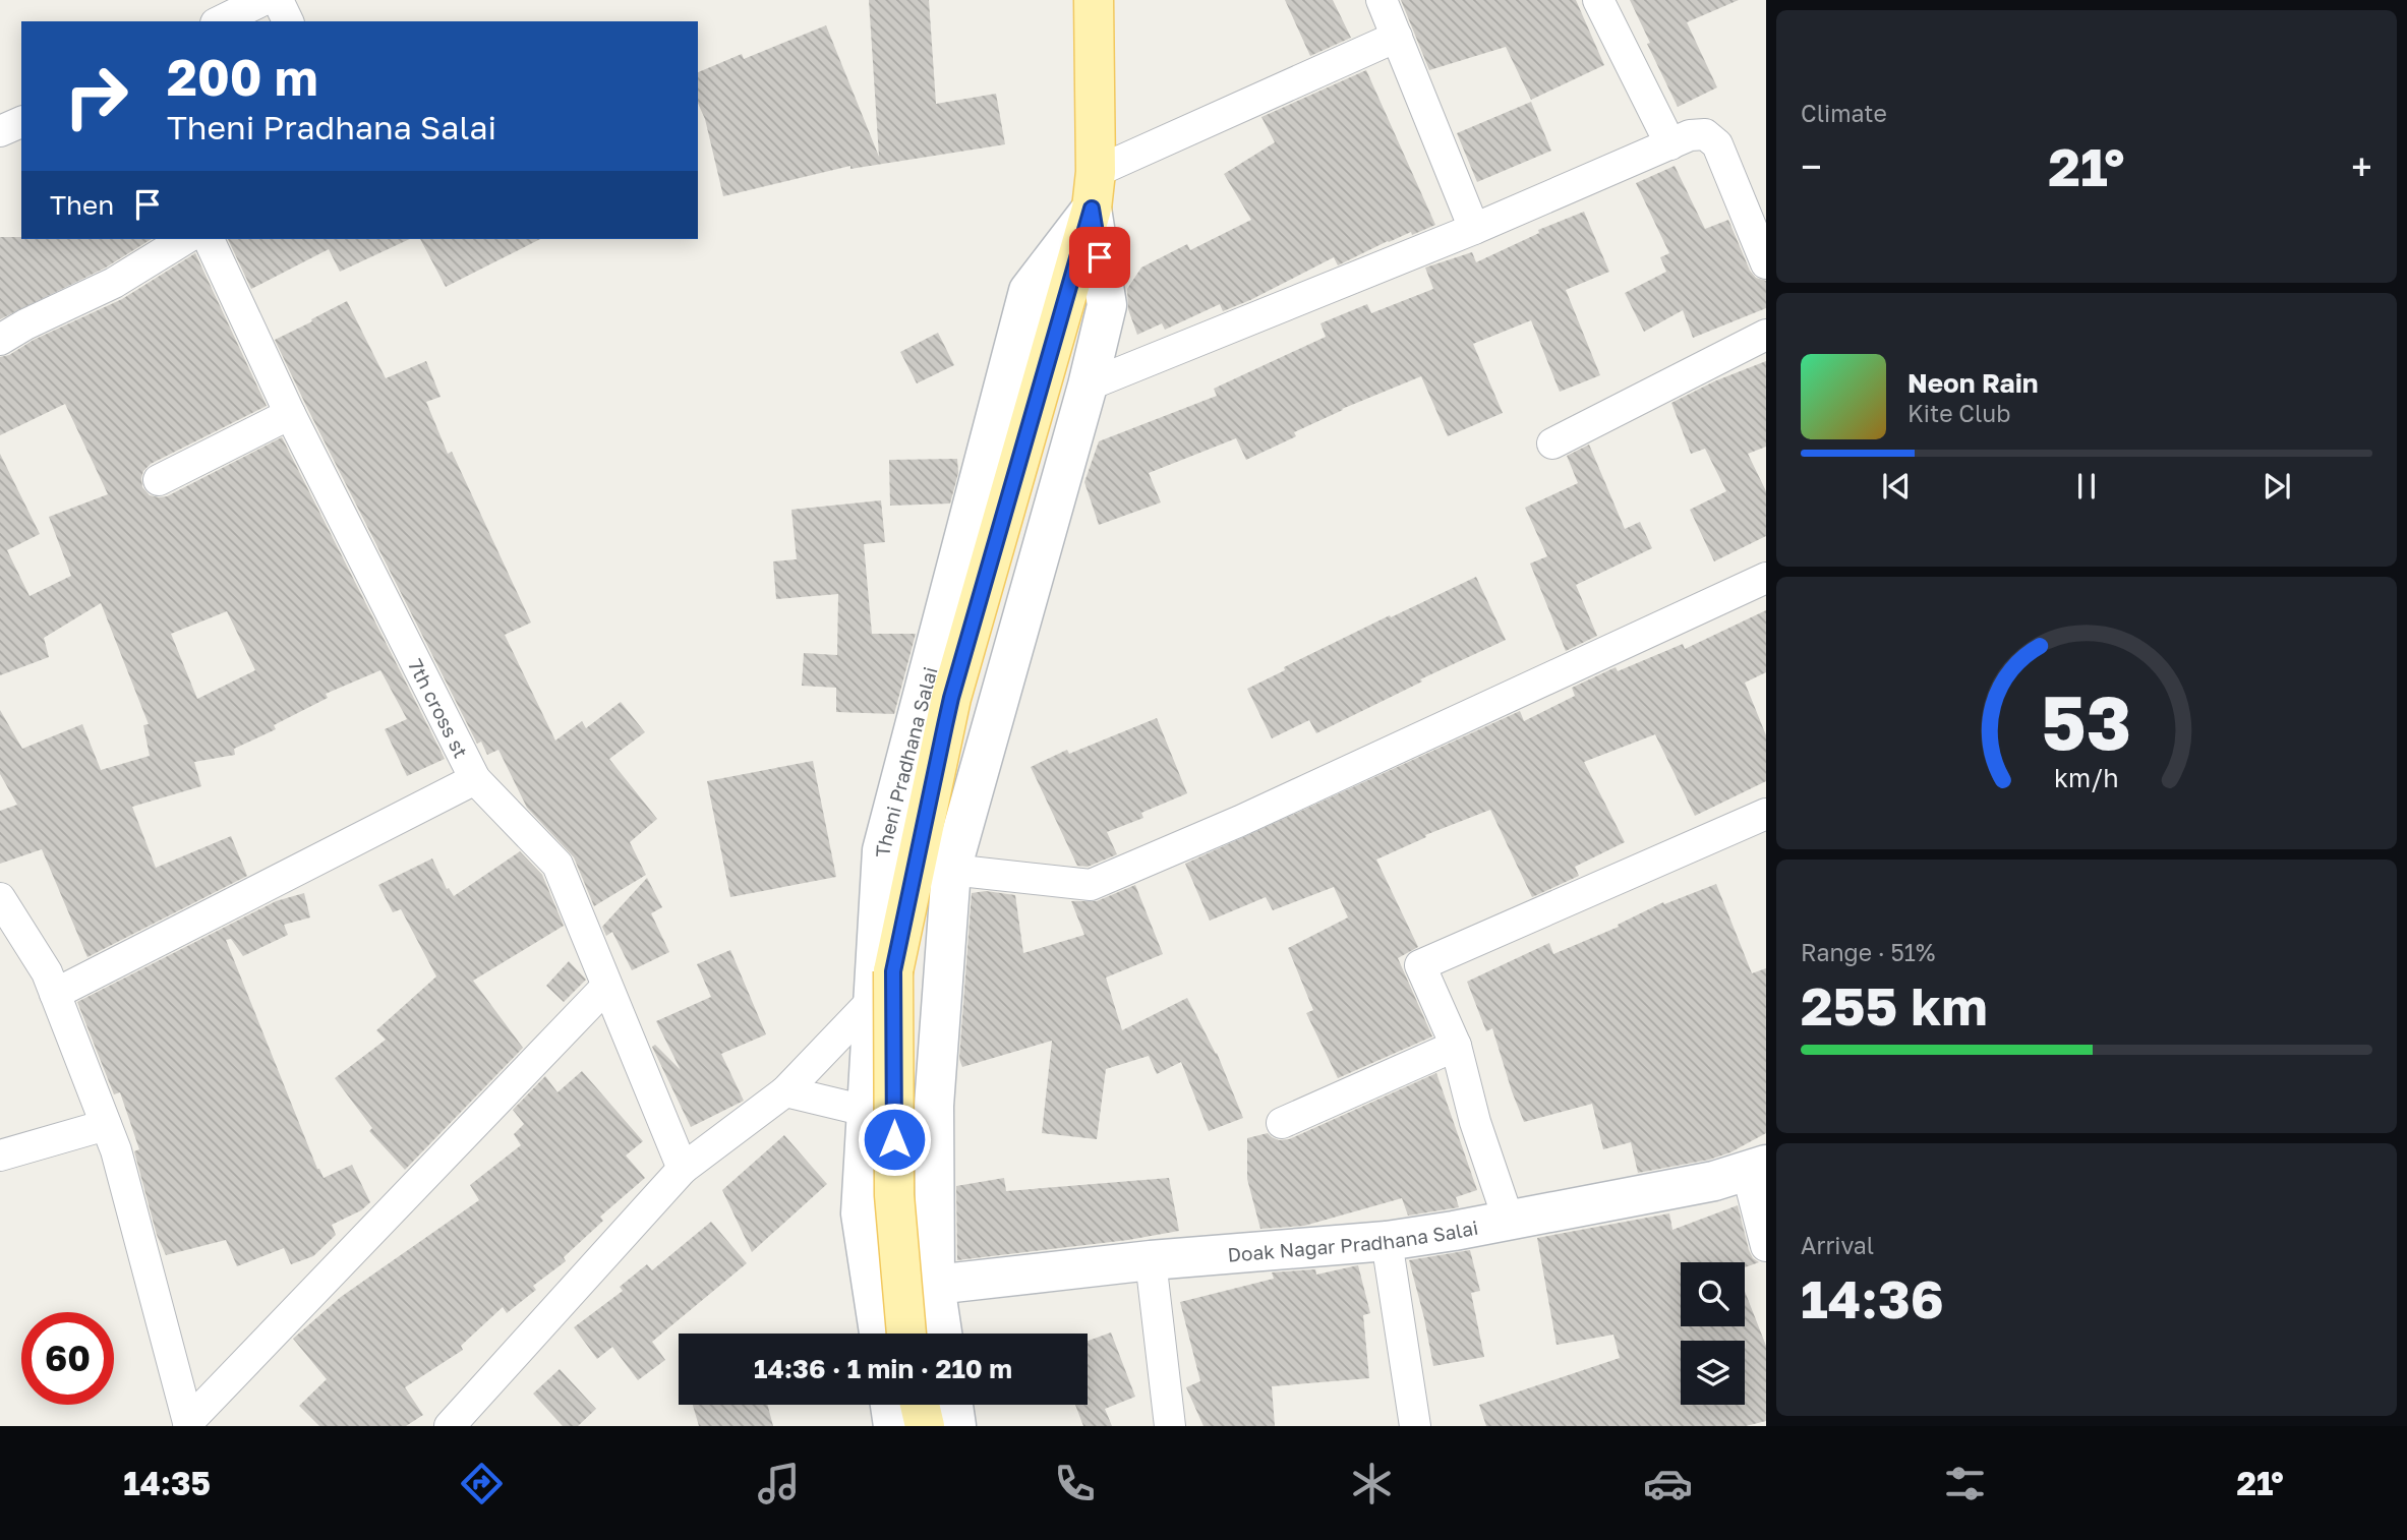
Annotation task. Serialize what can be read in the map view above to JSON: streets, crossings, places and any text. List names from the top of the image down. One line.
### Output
{"streets":{"main road":["Doak Nagar Pradhana Salai"],"street":["7th cross st"]},"page":{"tile":["Climate",["Range · 51%","255 km"],["Arrival","14:36"]],"turn":["200 m","Theni Pradhana Salai"],"heat":["−","21°","+"],"then":"Then","song":["Neon Rain","Kite Club"],"limit":"60","trip":"14:36 · 1 min · 210 m","tabs":["14:35","21°"],"gauge":["53","km/h"]}}
